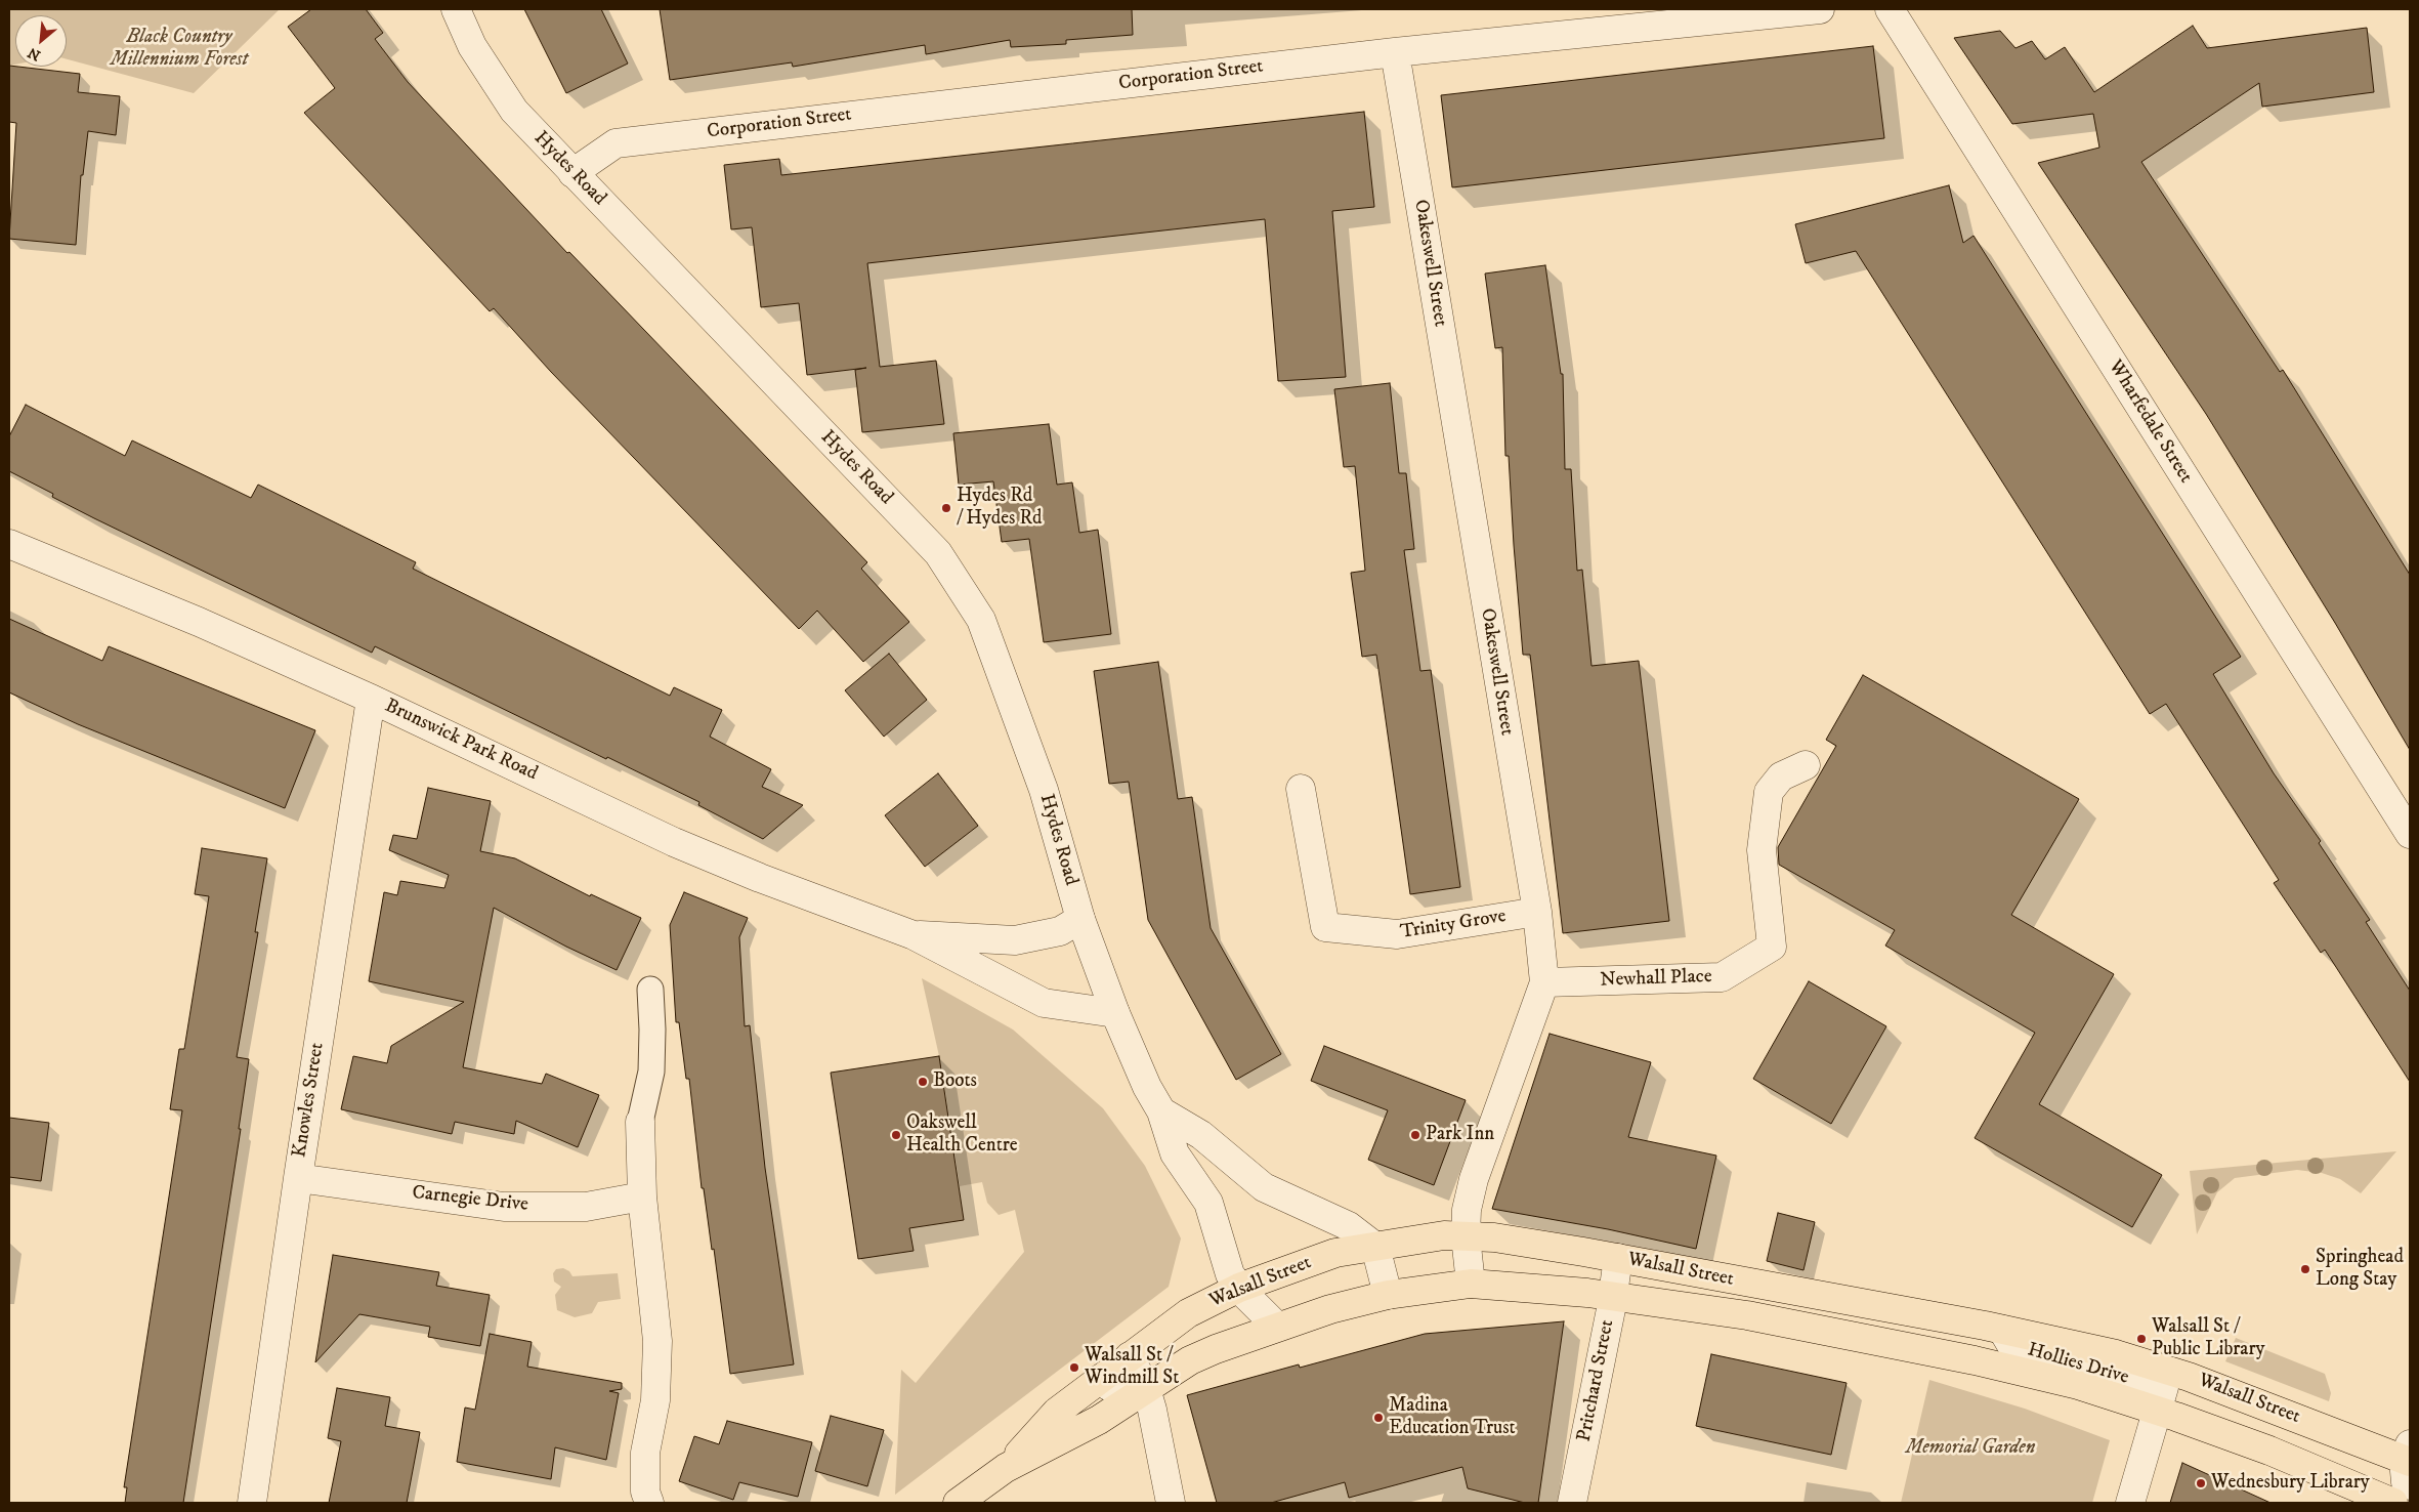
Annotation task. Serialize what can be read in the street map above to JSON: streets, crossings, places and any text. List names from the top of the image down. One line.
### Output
{"streets":{"highway":["Walsall Street"],"street":["Corporation Street","Hydes Road","Oakeswell Street","Wharfedale Street","Brunswick Park Road","Trinity Grove","Newhall Place","Knowles Street","Carnegie Drive","Pritchard Street"]},"crossings":[["Corporation Street","Hydes Road"],["Corporation Street","Oakeswell Street"],["Hydes Road","Brunswick Park Road"],["Oakeswell Street","Trinity Grove"],["Oakeswell Street","Newhall Place"],["Oakeswell Street","Walsall Street"],["Brunswick Park Road","Knowles Street"],["Knowles Street","Carnegie Drive"],["Walsall Street","Pritchard Street"]],"parks":["Black Country Millennium Forest","Memorial Garden"],"places":["Hydes Rd / Hydes Rd","Boots","Oakswell Health Centre","Park Inn","Springhead Long Stay","Walsall St / Public Library","Walsall St / Windmill St","Madina Education Trust","Wednesbury Library"],"north":"bottom left"}
